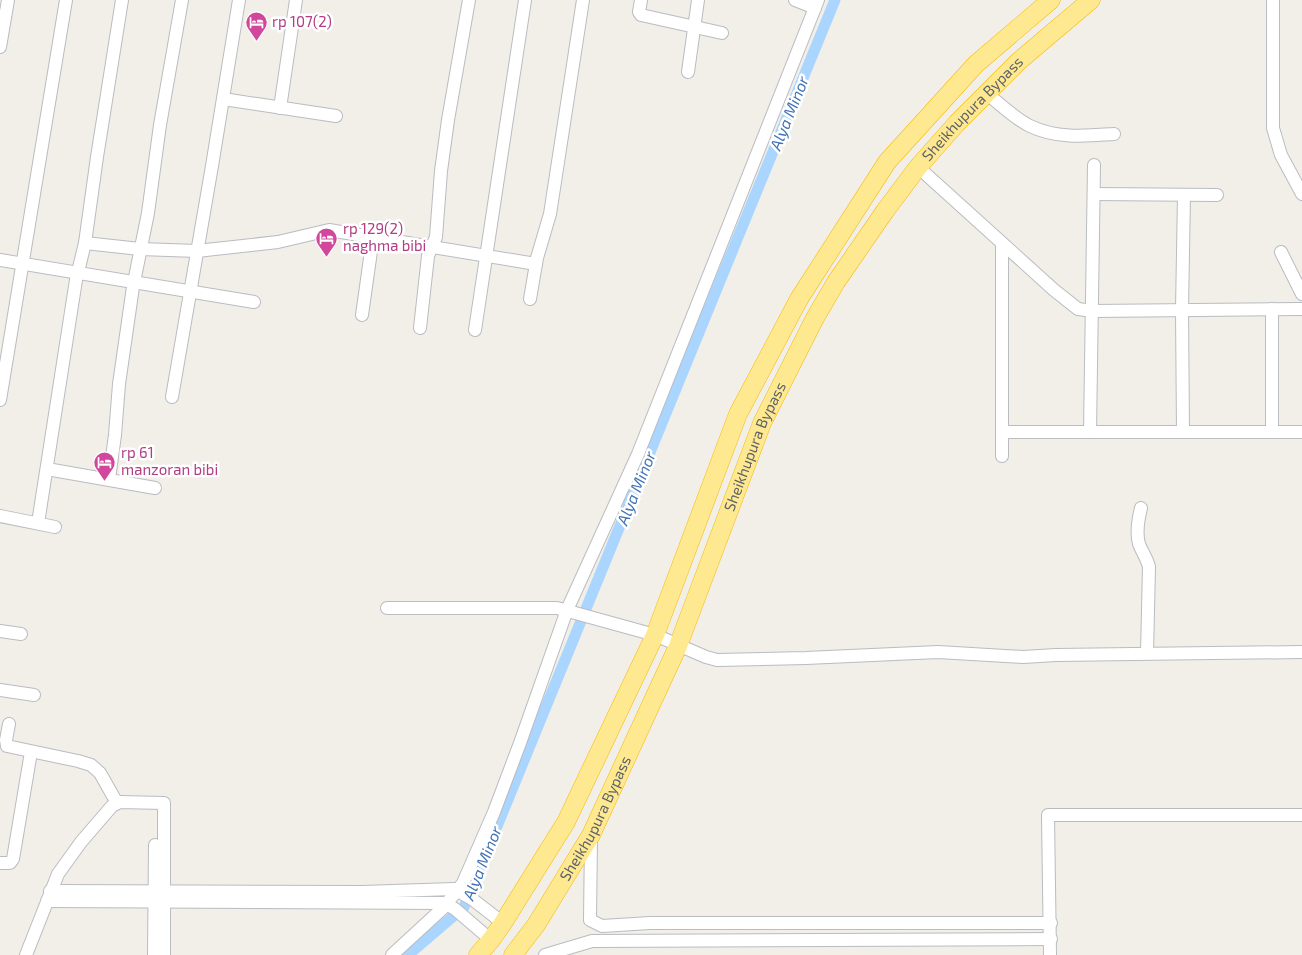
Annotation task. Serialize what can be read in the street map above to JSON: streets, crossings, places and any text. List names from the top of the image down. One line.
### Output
{"streets":{"highway":["Sheikhupura Bypass"]},"water":["Alya Minor"],"places":{"hotel":["rp 107(2)","rp 129(2) naghma bibi","rp 61 manzoran bibi"]}}
